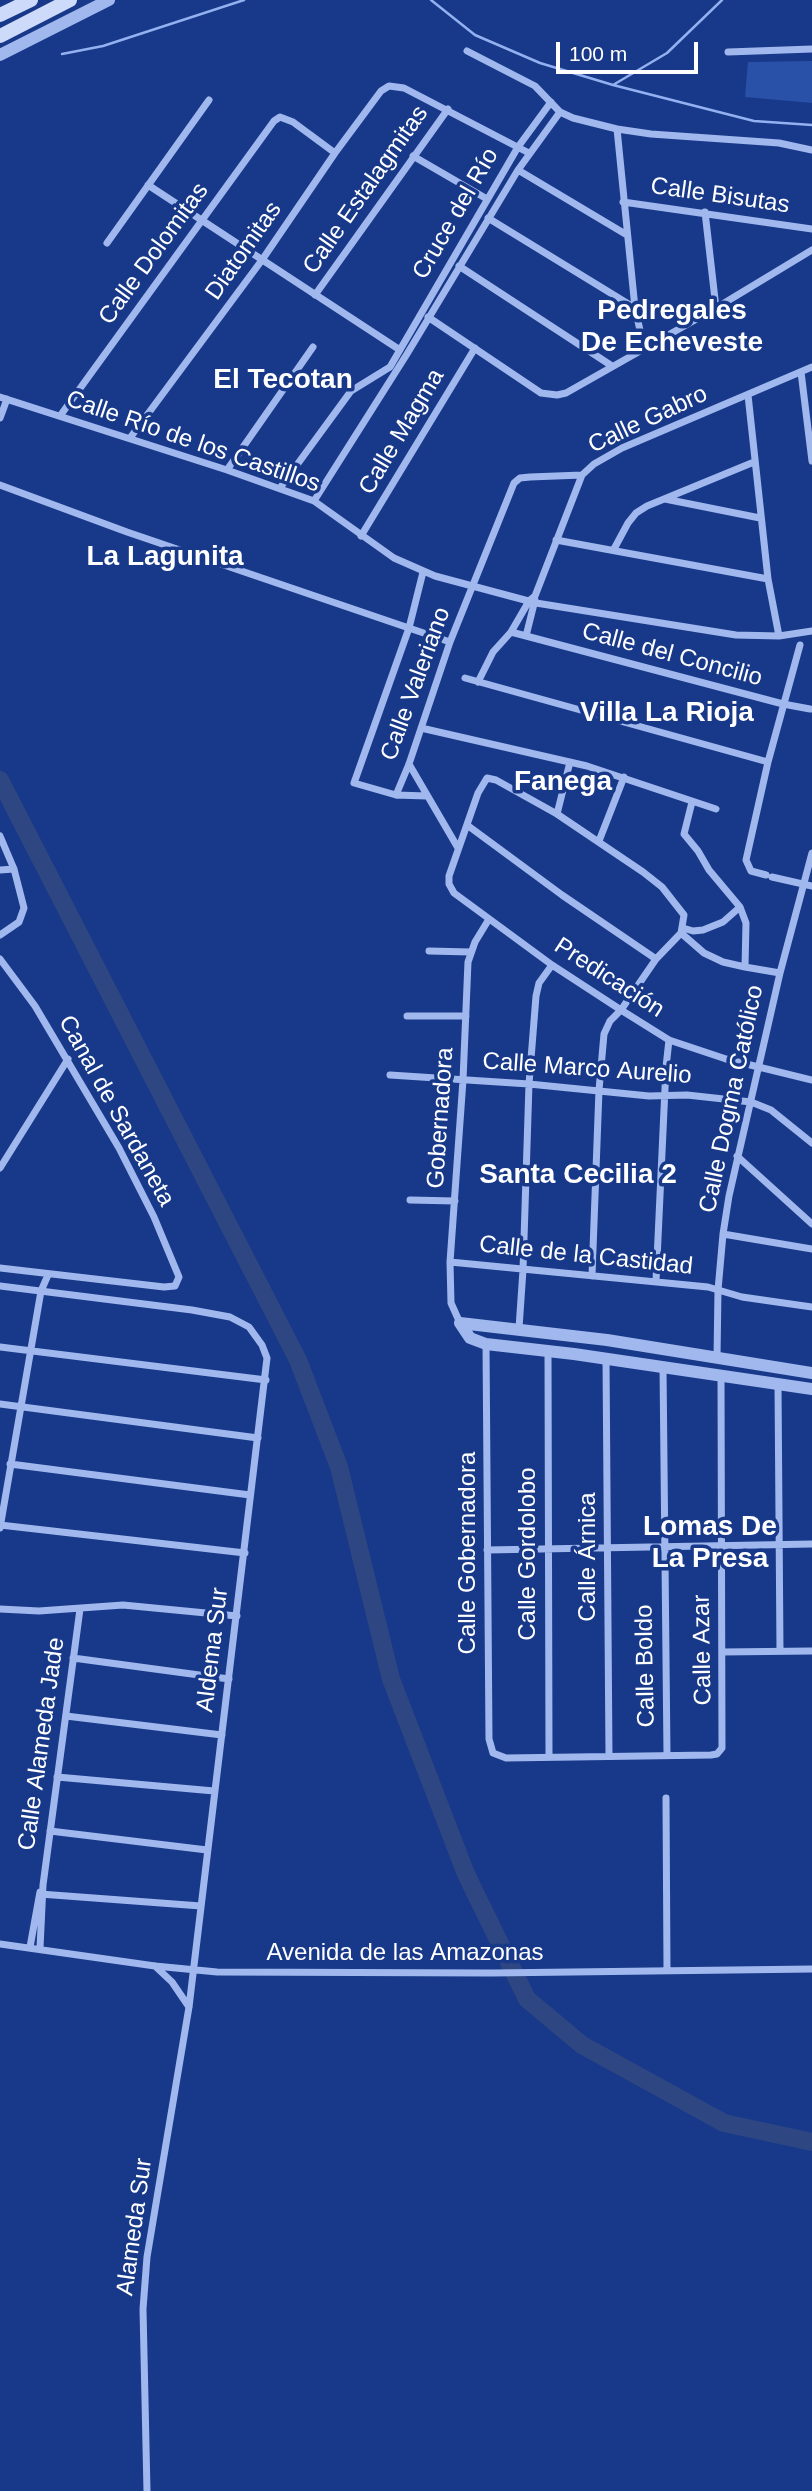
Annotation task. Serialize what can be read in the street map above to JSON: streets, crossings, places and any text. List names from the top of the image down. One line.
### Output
{"streets":{"street":["Calle Estalagmitas","Calle Bisutas","Cruce del Río","Diatomitas","Calle Dolomitas","Calle Gabro","Calle Magma","Calle Río de los Castillos","Calle del Concilio","Calle Valeriano","Predicación","Calle Marco Aurelio","Calle Dogma Católico","Canal de Sardaneta","Gobernadora","Calle de la Castidad","Calle Gobernadora","Calle Gordolobo","Calle Árnica","Aldema Sur","Calle Azar","Calle Boldo","Calle Alameda Jade","Avenida de las Amazonas","Alameda Sur"]},"crossings":[["Calle Estalagmitas","Diatomitas"],["Cruce del Río","Calle Río de los Castillos"],["Diatomitas","Calle Dolomitas"],["Diatomitas","Calle Río de los Castillos"],["Calle Dolomitas","Calle Río de los Castillos"],["Calle Gabro","Calle Río de los Castillos"],["Calle Gabro","Calle Valeriano"],["Calle Magma","Calle Río de los Castillos"],["Calle Río de los Castillos","Calle Valeriano"],["Predicación","Calle Dogma Católico"],["Predicación","Gobernadora"],["Calle Marco Aurelio","Calle Dogma Católico"],["Calle Marco Aurelio","Gobernadora"],["Calle Dogma Católico","Calle de la Castidad"],["Gobernadora","Calle de la Castidad"],["Calle Gobernadora","Calle Gordolobo"],["Aldema Sur","Avenida de las Amazonas"],["Aldema Sur","Alameda Sur"],["Calle Azar","Calle Boldo"],["Calle Alameda Jade","Avenida de las Amazonas"],["Avenida de las Amazonas","Alameda Sur"]],"districts":["Pedregales De Echeveste","El Tecotan","La Lagunita","Villa La Rioja","Fanega","Santa Cecilia 2","Lomas De La Presa"],"scale_bar":"100 m"}
